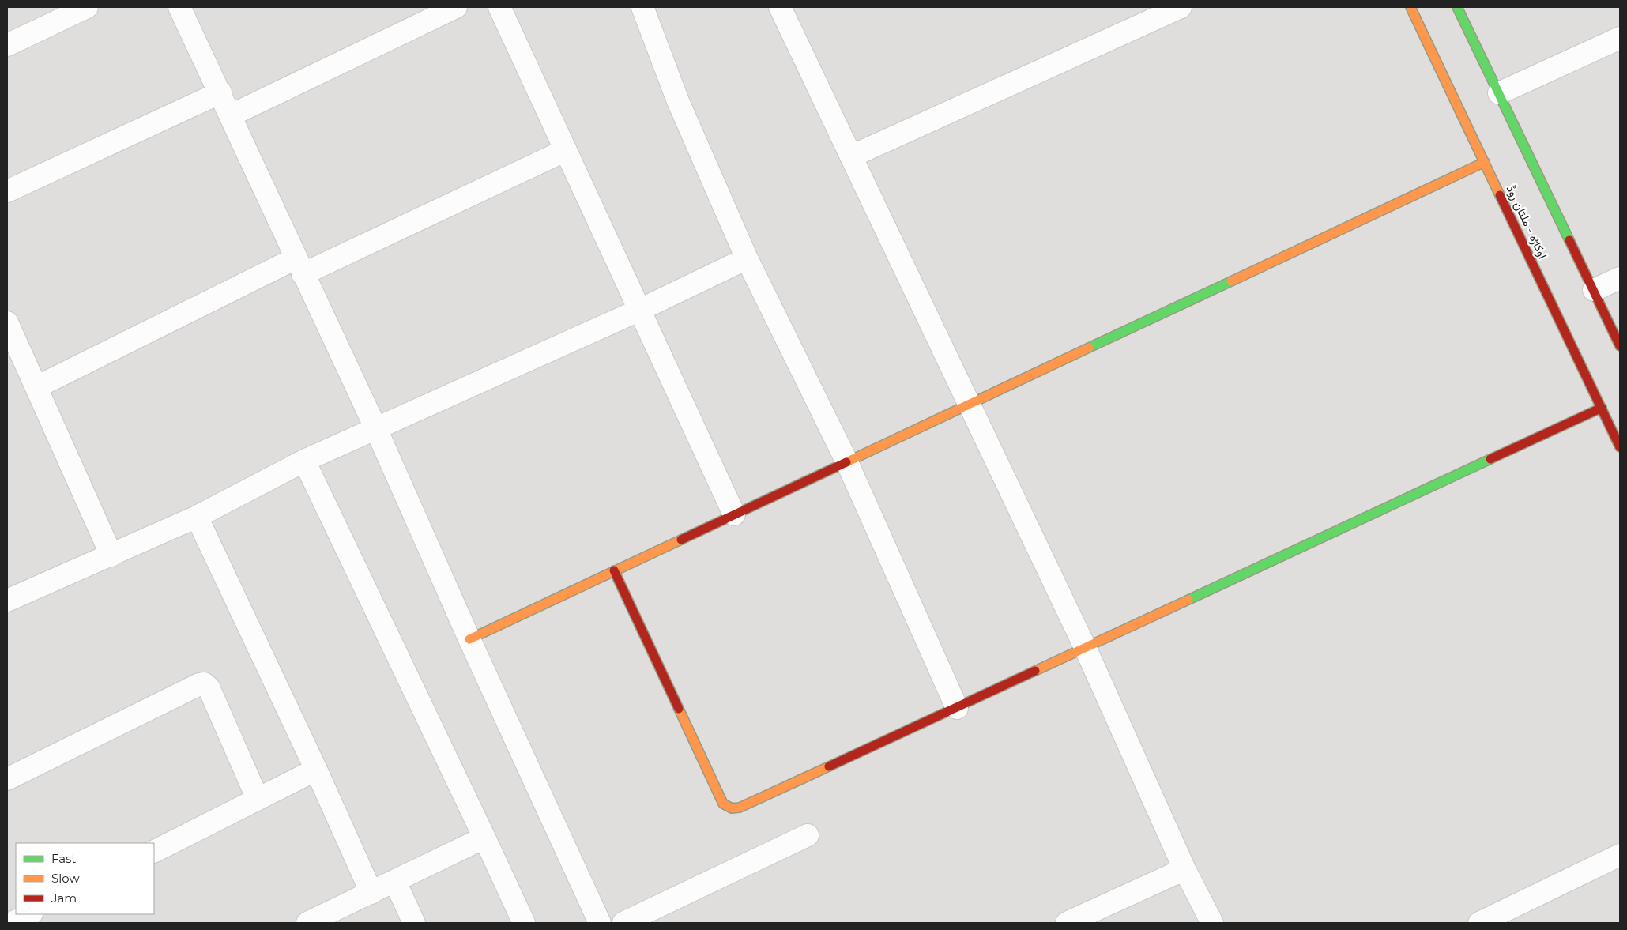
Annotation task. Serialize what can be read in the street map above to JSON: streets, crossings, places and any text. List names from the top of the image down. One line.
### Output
{"streets":{"street":["اوکاڑہ - ملتان روڈ"]},"legend":["Fast","Slow","Jam"]}
